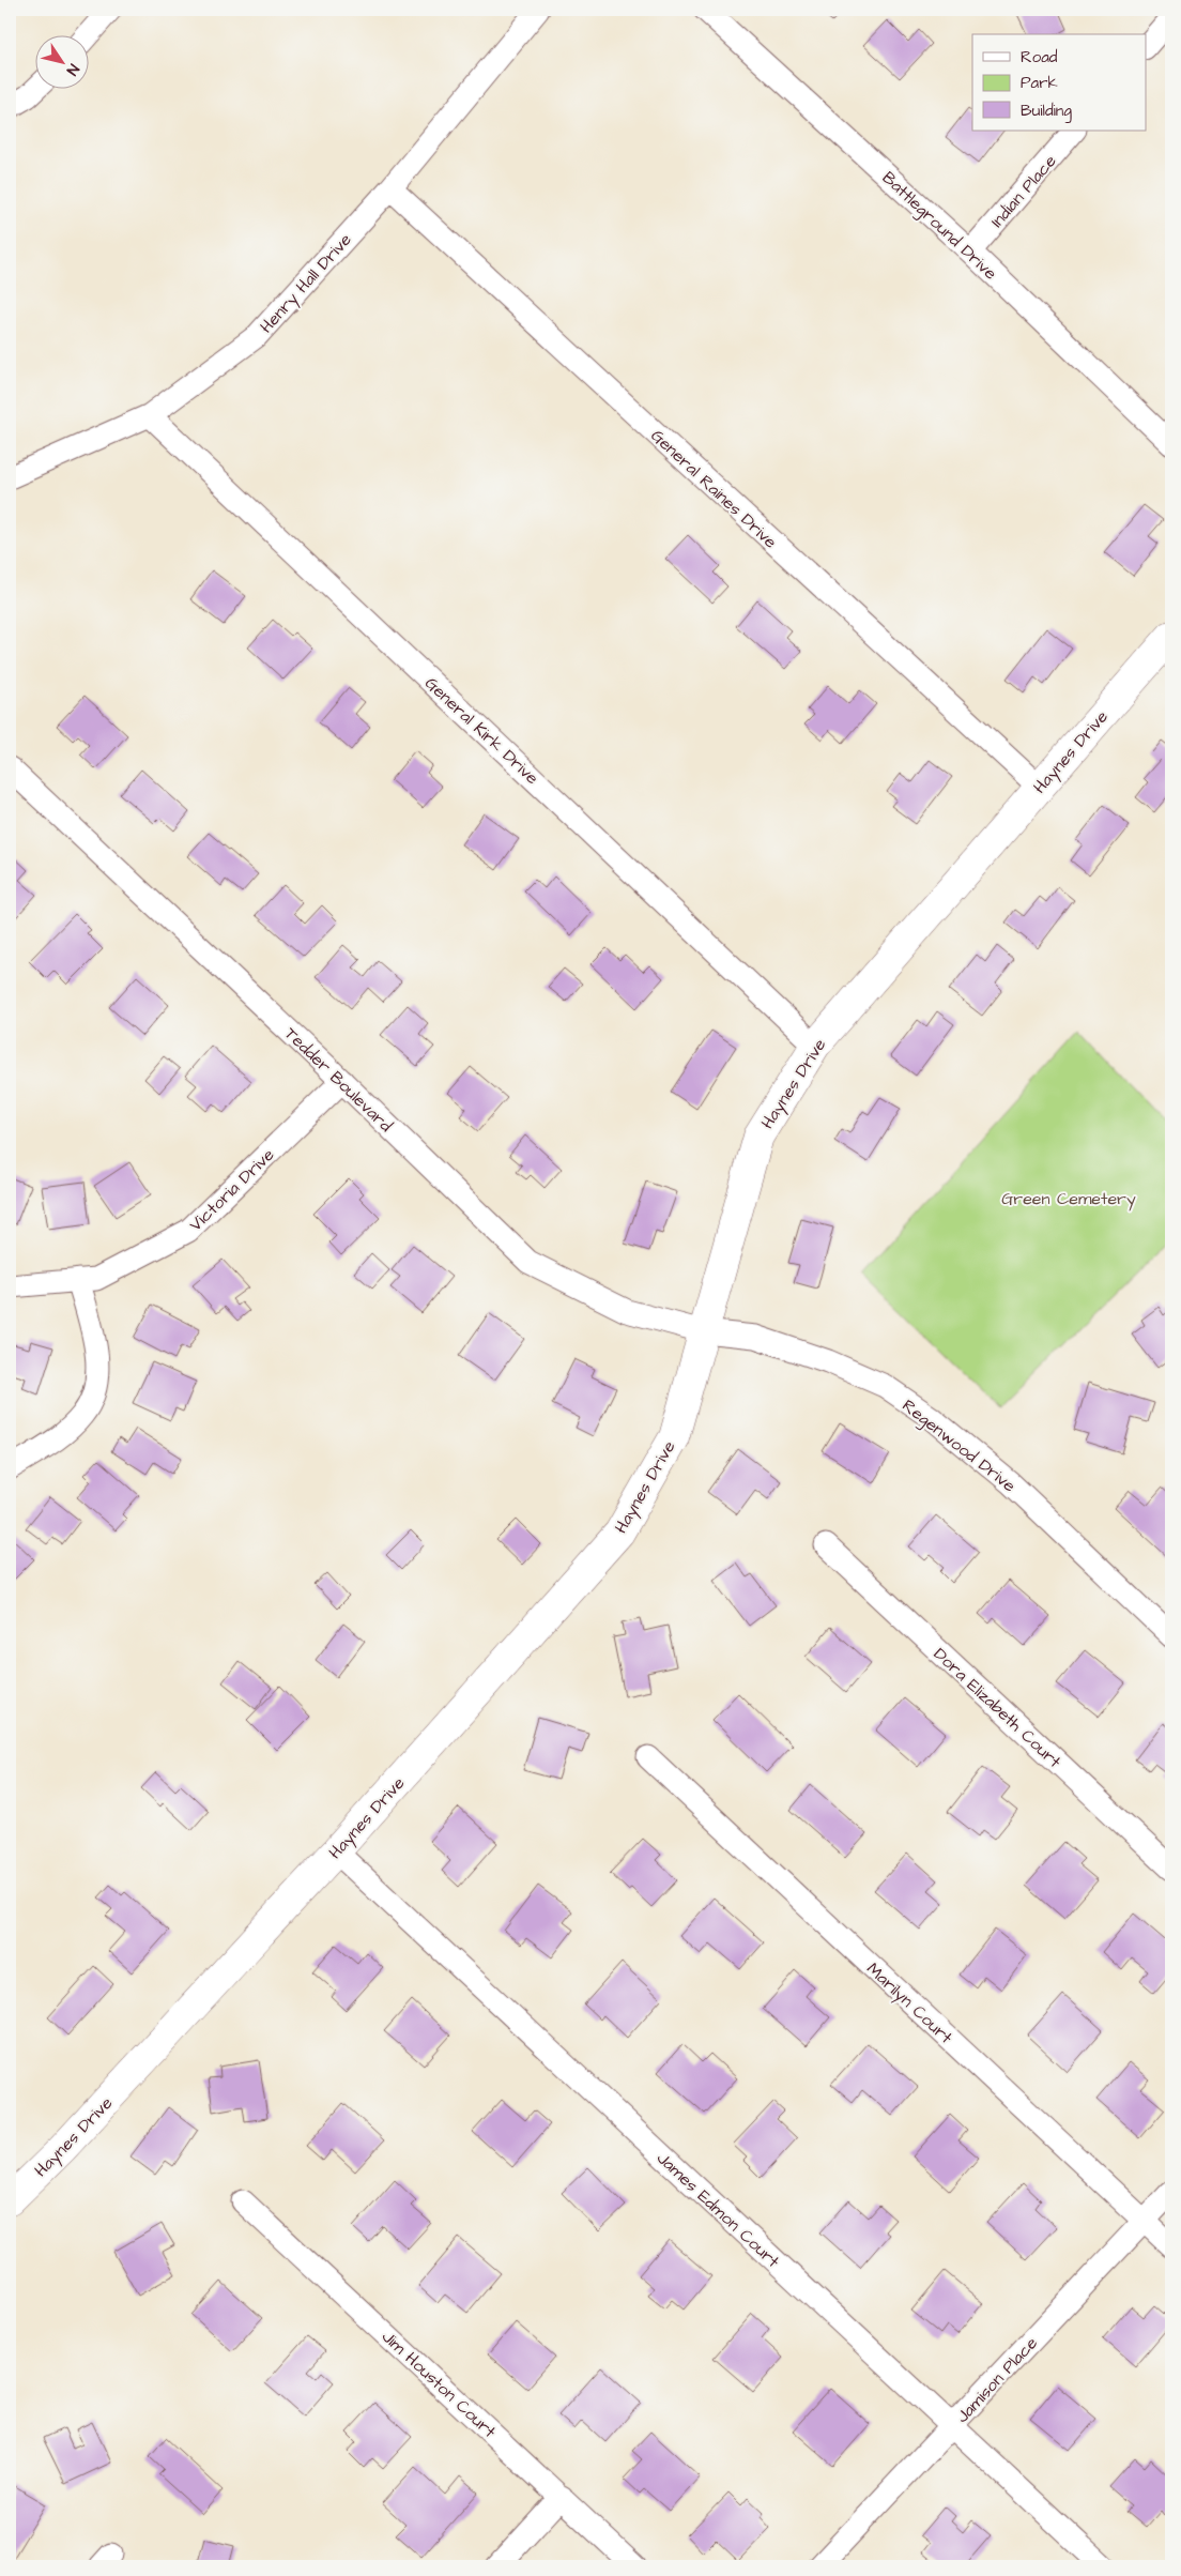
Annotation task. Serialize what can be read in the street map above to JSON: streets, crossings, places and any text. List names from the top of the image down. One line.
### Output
{"streets":{"street":["Indian Place","Battleground Drive","Henry Hall Drive","General Raines Drive","General Kirk Drive","Haynes Drive","Tedder Boulevard","Victoria Drive","Regenwood Drive","Dora Elizabeth Court","Marilyn Court","James Edmon Court","Jamison Place","Jim Houston Court"]},"crossings":[["Indian Place","Battleground Drive"],["Henry Hall Drive","General Raines Drive"],["Henry Hall Drive","General Kirk Drive"],["General Raines Drive","Haynes Drive"],["General Kirk Drive","Haynes Drive"],["Haynes Drive","Tedder Boulevard"],["Haynes Drive","Regenwood Drive"],["Haynes Drive","James Edmon Court"],["Tedder Boulevard","Victoria Drive"],["Tedder Boulevard","Regenwood Drive"],["Marilyn Court","Jamison Place"],["James Edmon Court","Jamison Place"]],"parks":["Green Cemetery"],"legend":["Road","Park","Building"],"north":"bottom right"}
